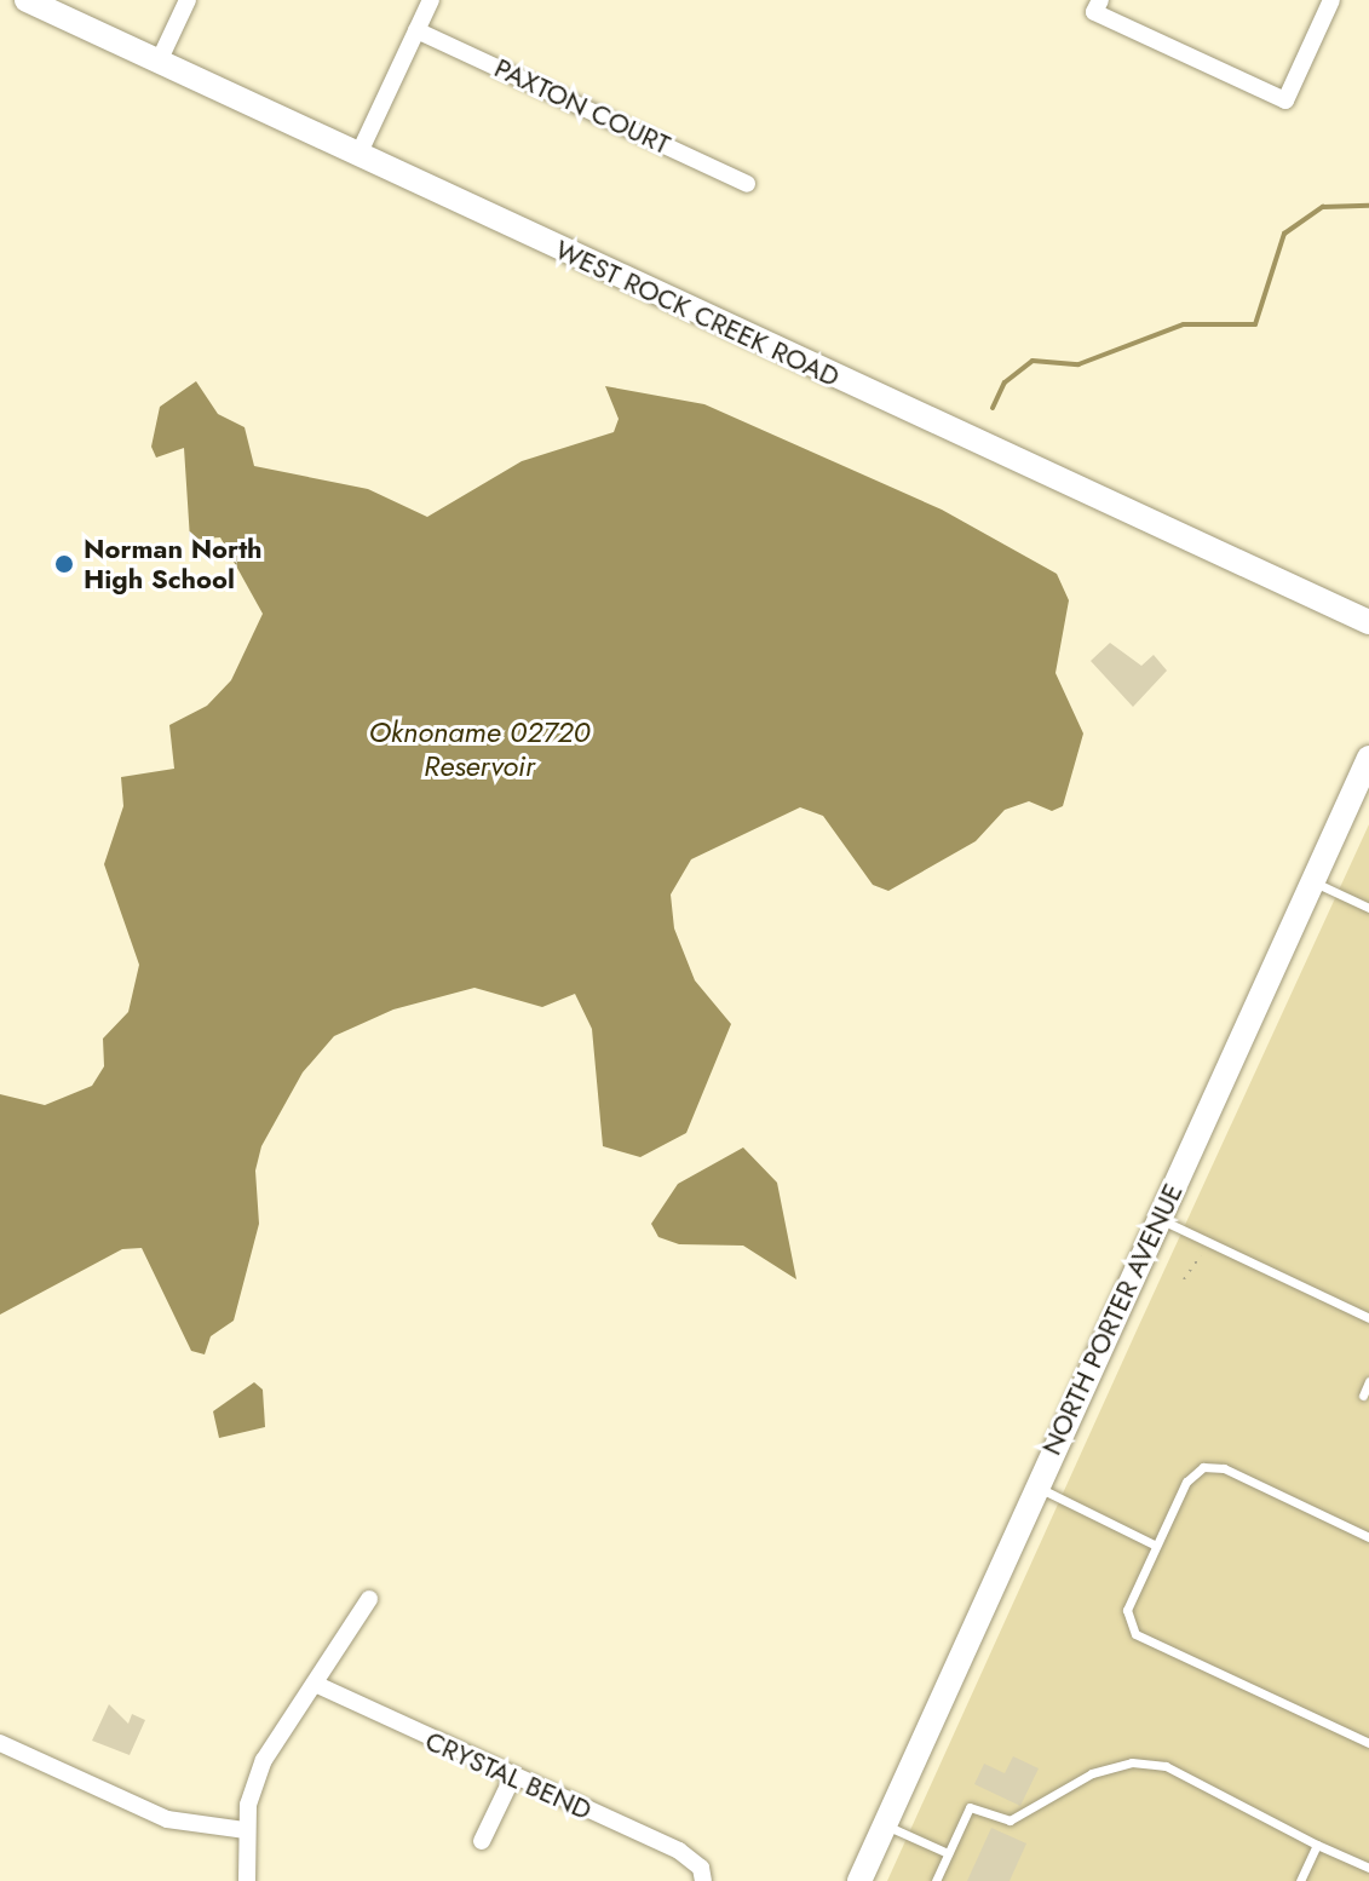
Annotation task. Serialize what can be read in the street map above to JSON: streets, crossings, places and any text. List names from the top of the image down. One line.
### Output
{"streets":{"main road":["WEST ROCK CREEK ROAD","NORTH PORTER AVENUE"],"street":["PAXTON COURT","CRYSTAL BEND"]},"water":["Oknoname 02720 Reservoir"],"places":["Norman North High School"]}
